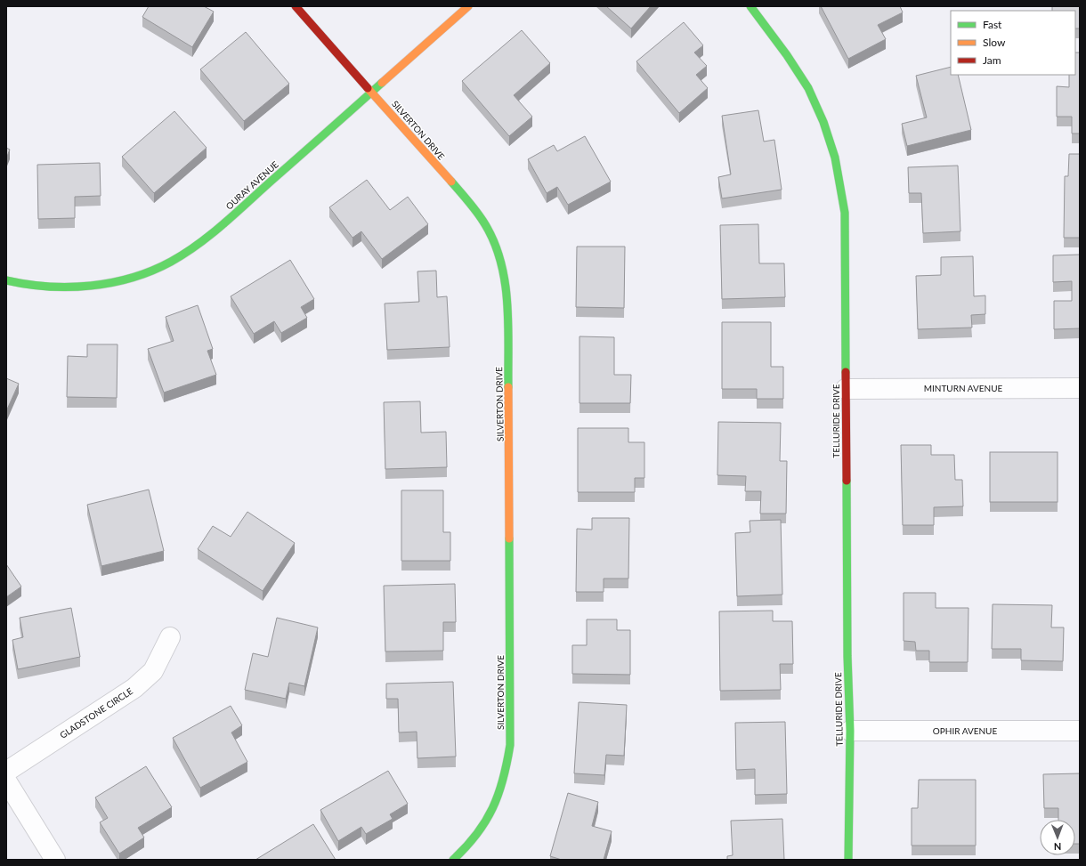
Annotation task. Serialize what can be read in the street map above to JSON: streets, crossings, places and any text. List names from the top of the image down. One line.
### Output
{"streets":{"street":["SILVERTON DRIVE","OURAY AVENUE","MINTURN AVENUE","TELLURIDE DRIVE","GLADSTONE CIRCLE","OPHIR AVENUE"]},"crossings":[["SILVERTON DRIVE","OURAY AVENUE"],["MINTURN AVENUE","TELLURIDE DRIVE"],["TELLURIDE DRIVE","OPHIR AVENUE"]],"legend":["Fast","Slow","Jam"],"north":"bottom"}
